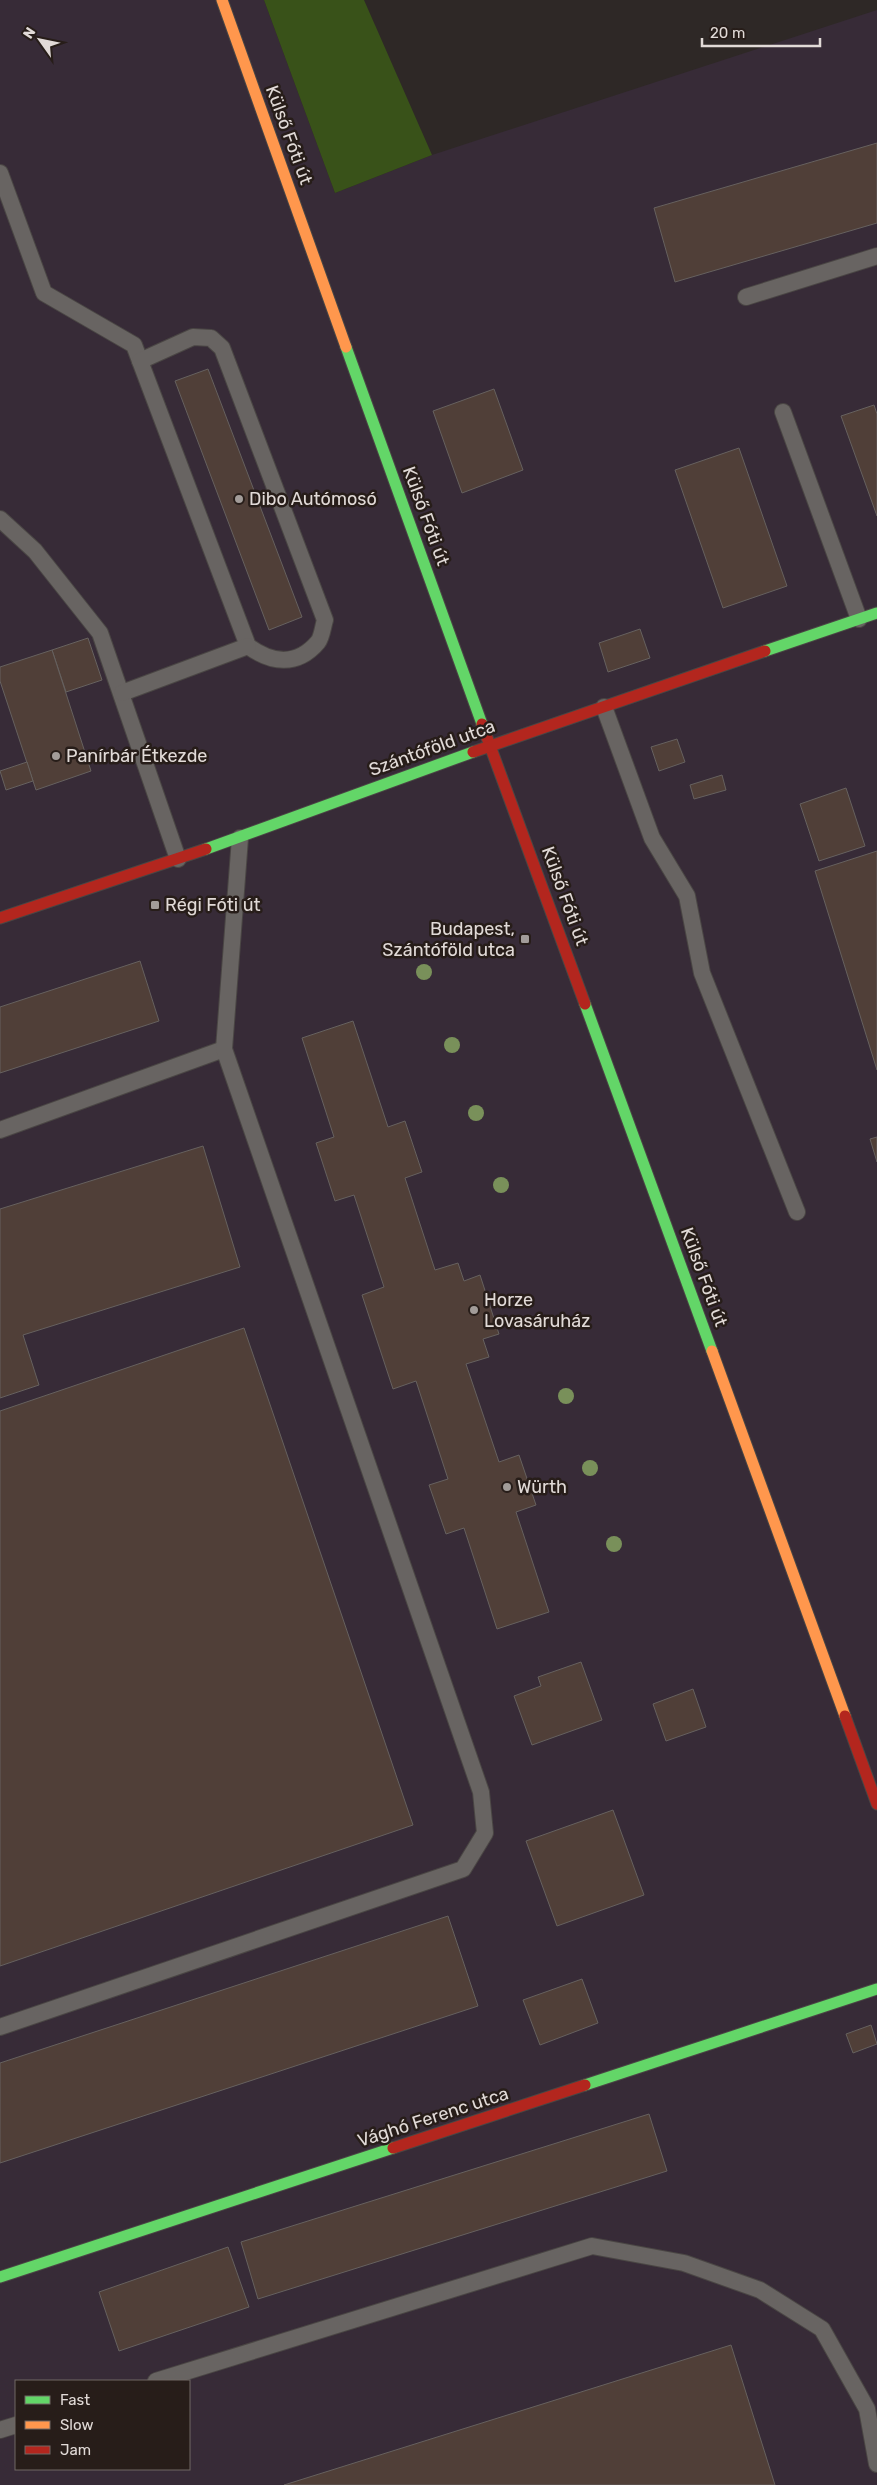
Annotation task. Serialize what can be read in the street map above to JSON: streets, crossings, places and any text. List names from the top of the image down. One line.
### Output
{"streets":{"main road":["Külső Fóti út","Szántóföld utca","Vághó Ferenc utca"]},"crossings":[["Külső Fóti út","Szántóföld utca"]],"places":{"other":["Dibo Autómosó","Panírbár Étkezde","Horze Lovasáruház","Würth"],"transit":["Régi Fóti út","Budapest, Szántóföld utca"]},"legend":["Fast","Slow","Jam"],"scale_bar":"20 m","north":"top left"}
